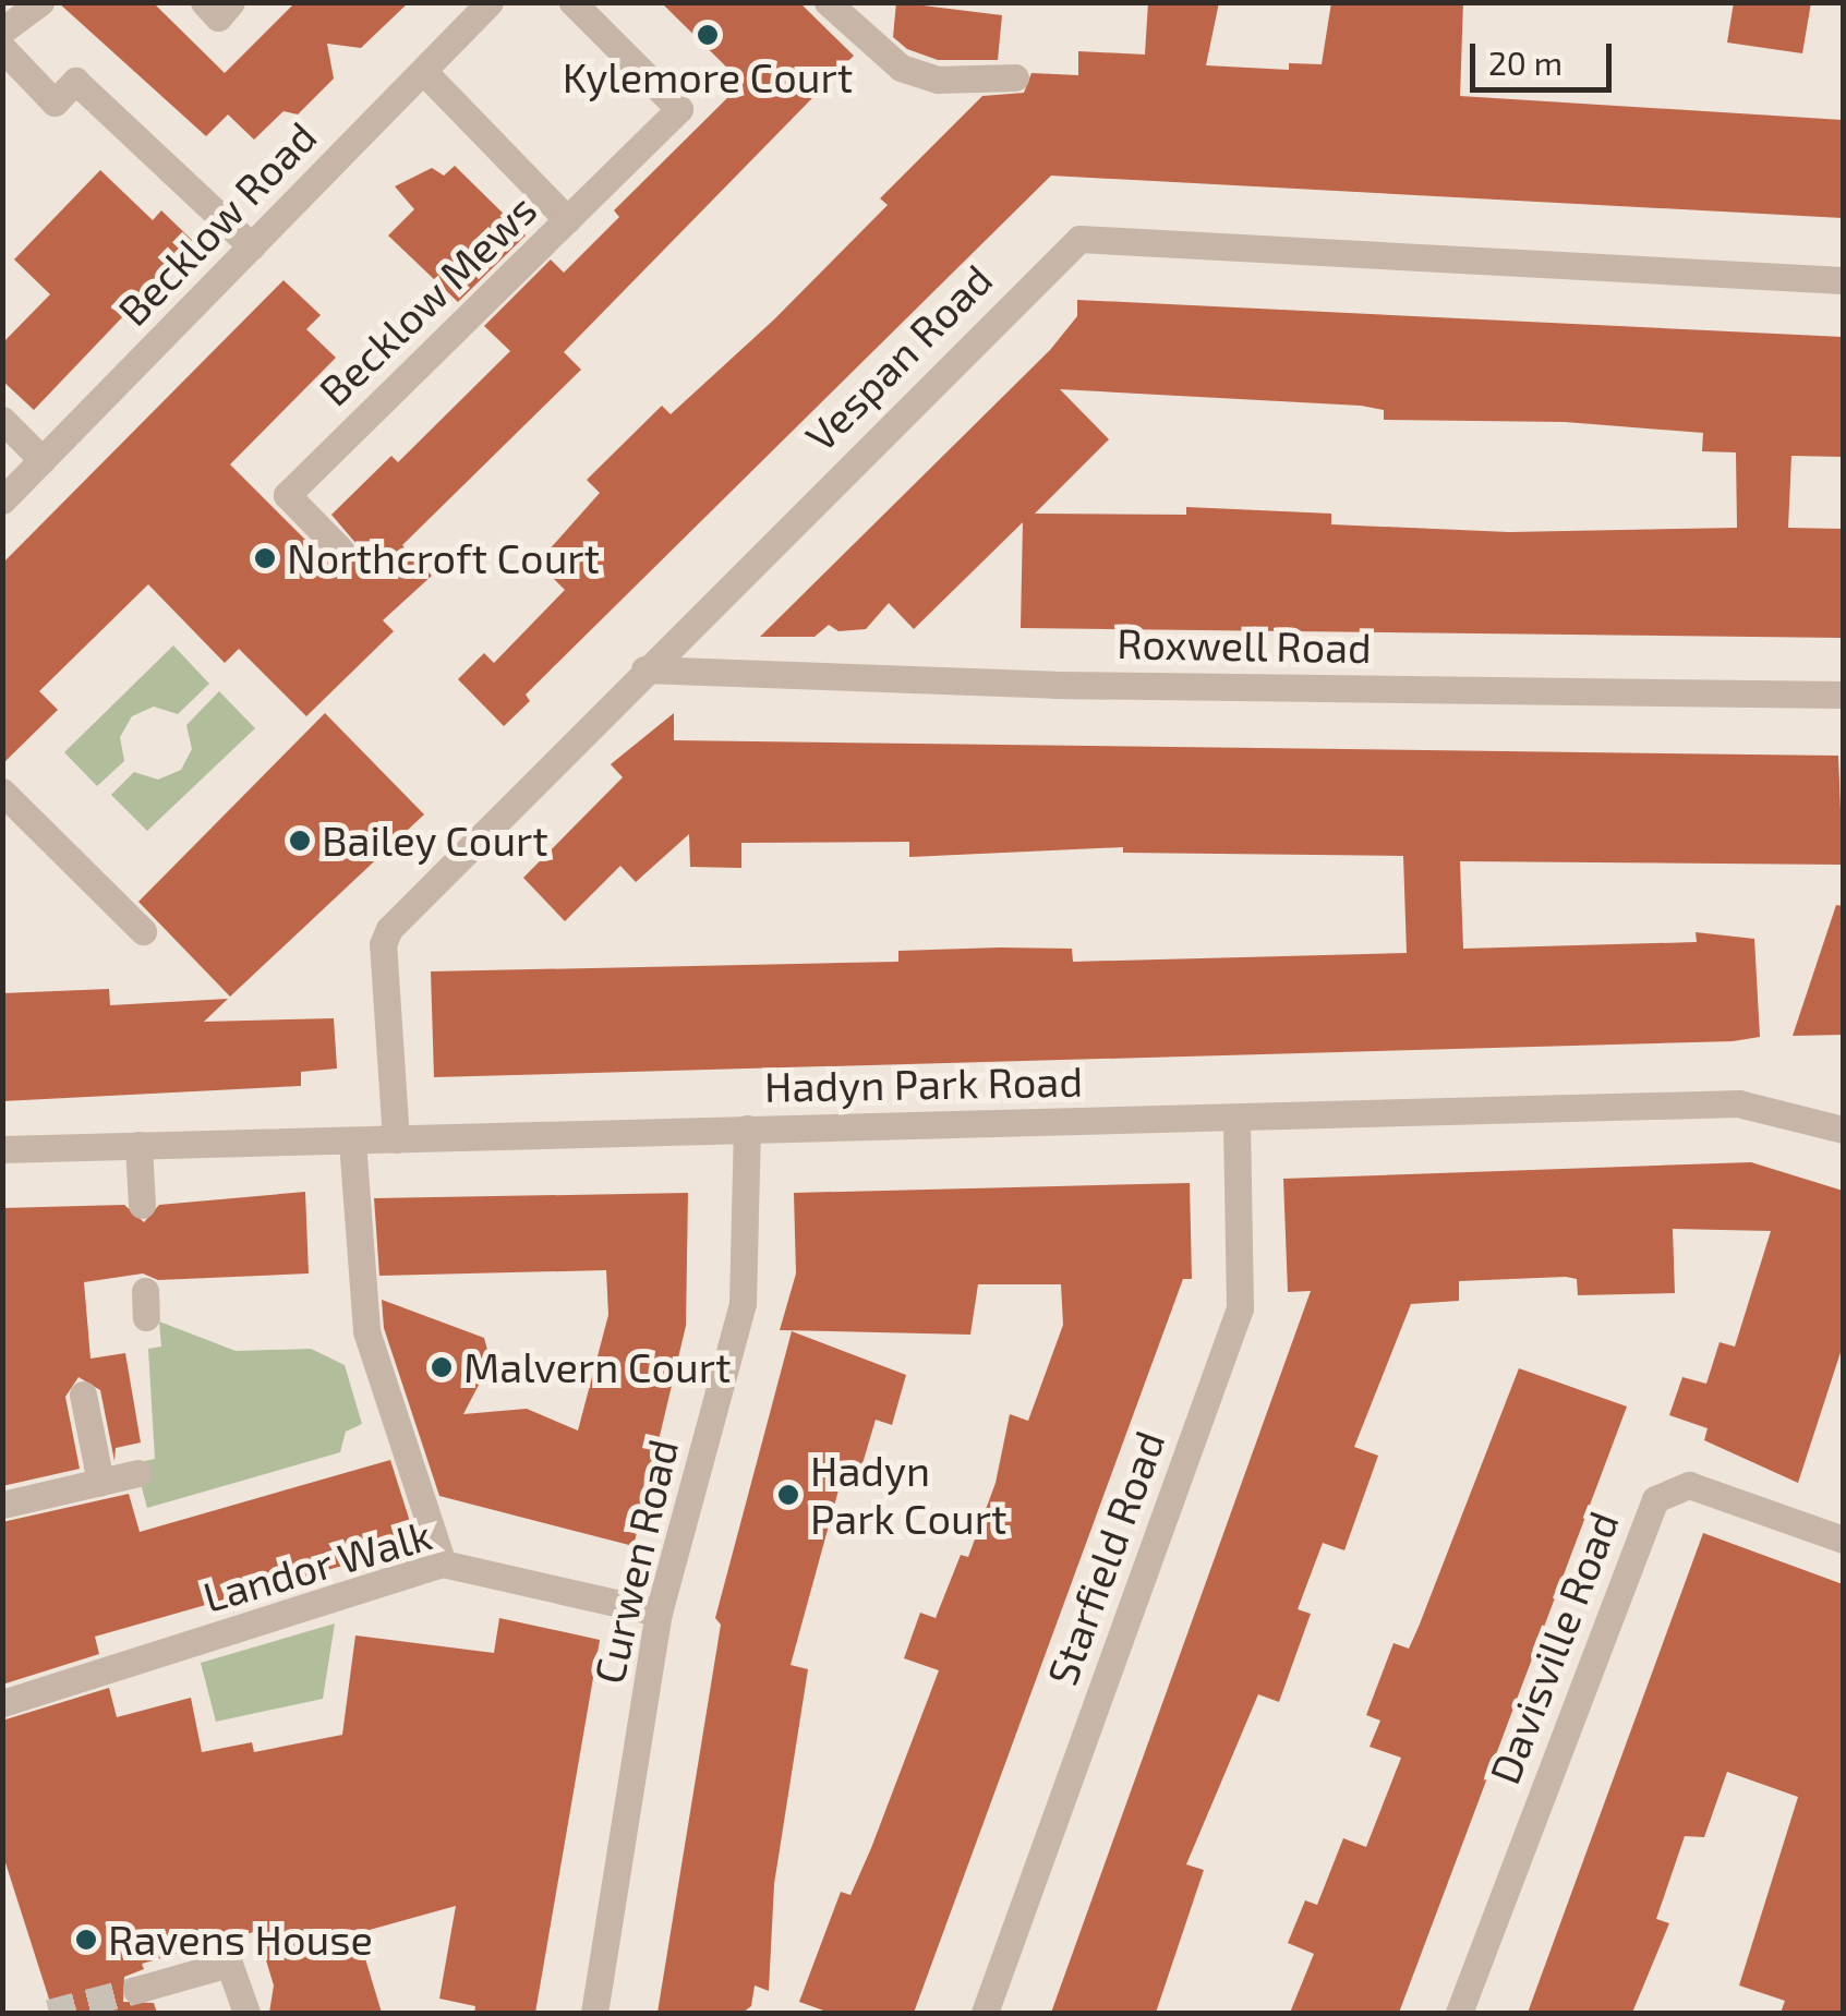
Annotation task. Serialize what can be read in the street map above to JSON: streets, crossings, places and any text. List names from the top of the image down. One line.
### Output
{"streets":{"street":["Becklow Road","Becklow Mews","Vespan Road","Roxwell Road","Hadyn Park Road","Starfield Road","Curwen Road","Landor Walk","Davisville Road"]},"crossings":[["Vespan Road","Roxwell Road"],["Vespan Road","Hadyn Park Road"],["Hadyn Park Road","Starfield Road"],["Hadyn Park Road","Curwen Road"],["Curwen Road","Landor Walk"]],"places":["Kylemore Court","Northcroft Court","Bailey Court","Malvern Court","Hadyn Park Court","Ravens House"],"scale_bar":"20 m"}
